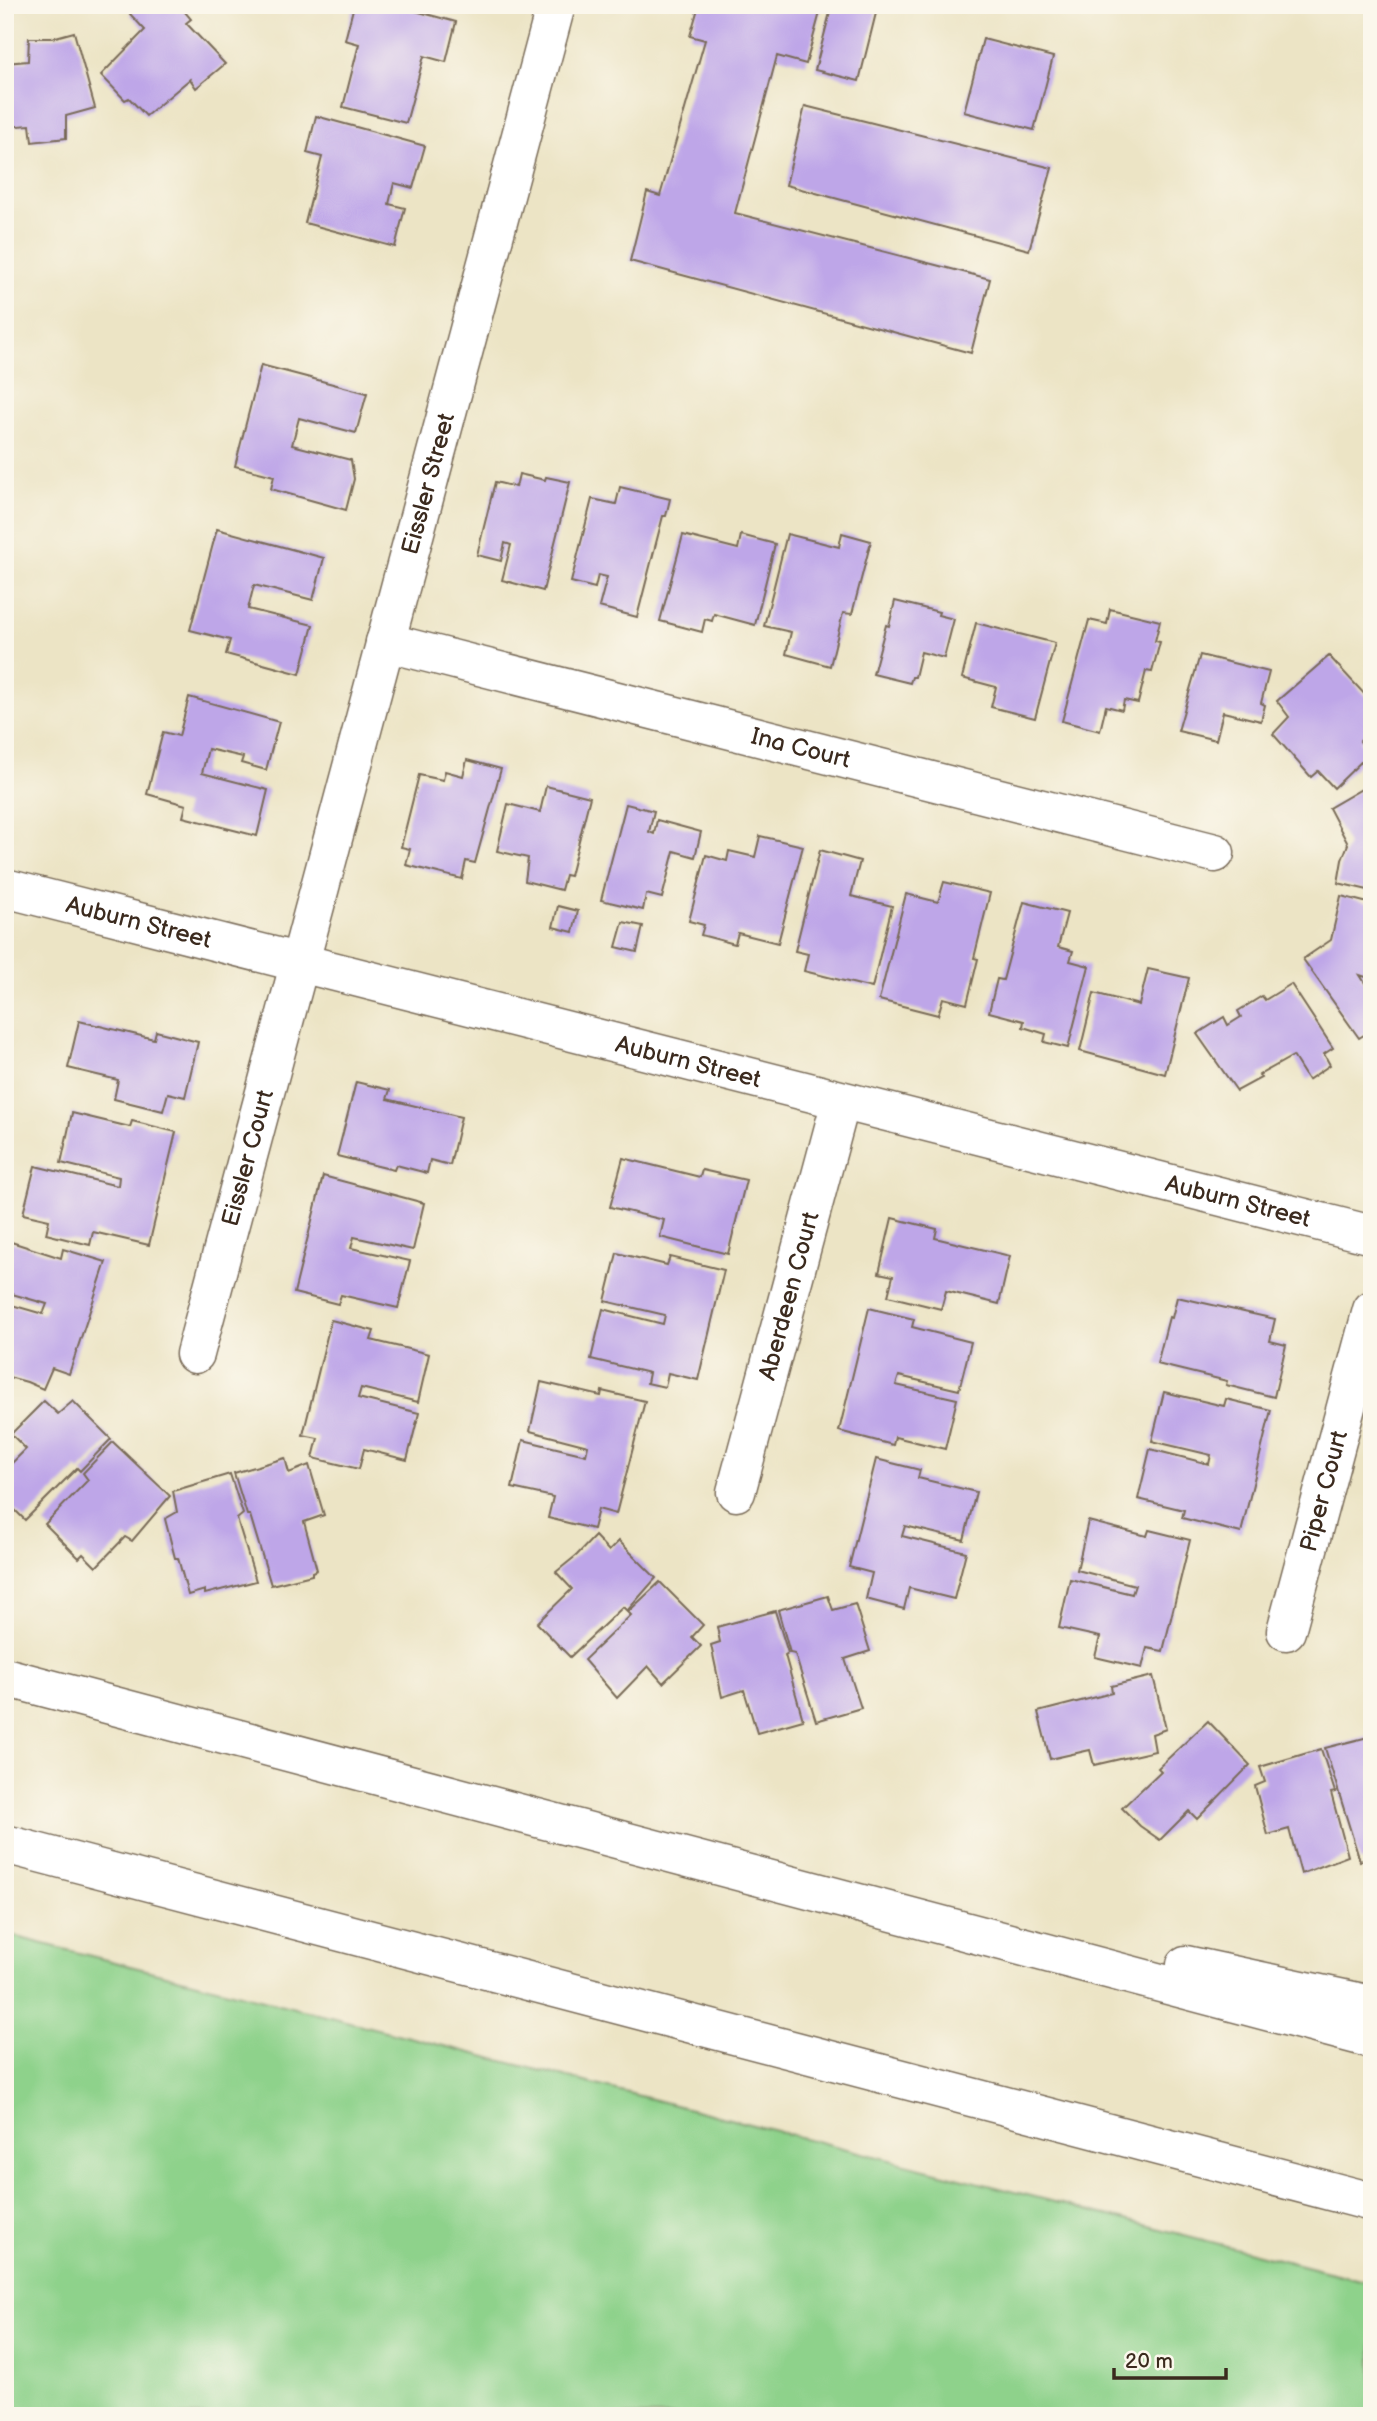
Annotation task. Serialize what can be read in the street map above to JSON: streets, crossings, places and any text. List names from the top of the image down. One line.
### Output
{"streets":{"main road":["Eissler Street","Ina Court","Auburn Street","Eissler Court","Aberdeen Court","Piper Court"]},"crossings":[["Eissler Street","Ina Court"],["Eissler Street","Auburn Street"],["Eissler Street","Eissler Court"],["Auburn Street","Eissler Court"],["Auburn Street","Aberdeen Court"]],"scale_bar":"20 m"}
